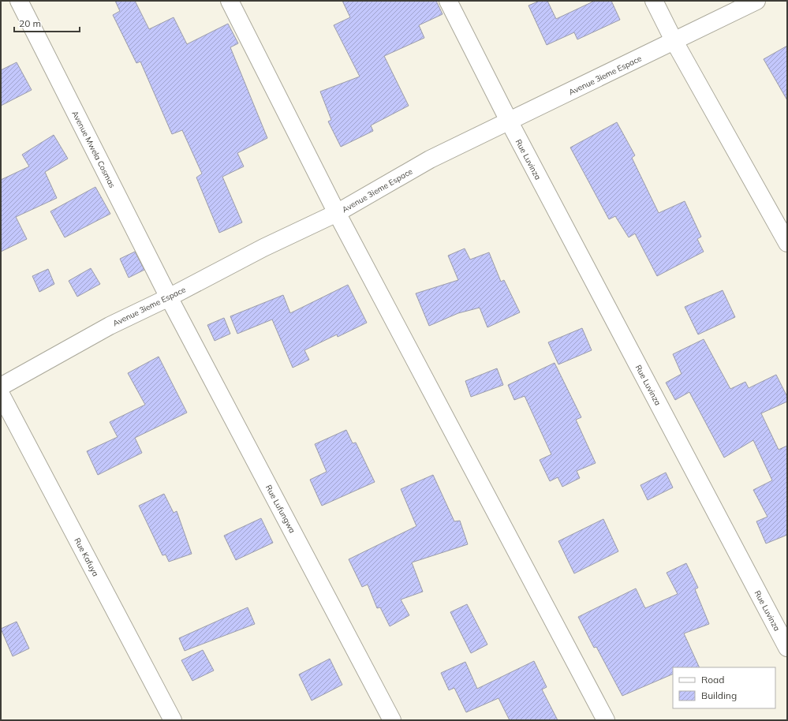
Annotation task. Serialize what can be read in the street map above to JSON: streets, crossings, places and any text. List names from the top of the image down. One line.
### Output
{"streets":{"street":["Avenue 3ieme Espace","Avenue Mwela Cosmas","Rue Luvinza","Rue Lufungwa","Rue Kafuya"]},"crossings":[["Avenue 3ieme Espace","Avenue Mwela Cosmas"],["Avenue 3ieme Espace","Rue Luvinza"],["Avenue 3ieme Espace","Rue Lufungwa"],["Avenue Mwela Cosmas","Rue Lufungwa"]],"legend":["Road","Building"],"scale_bar":"20 m"}
